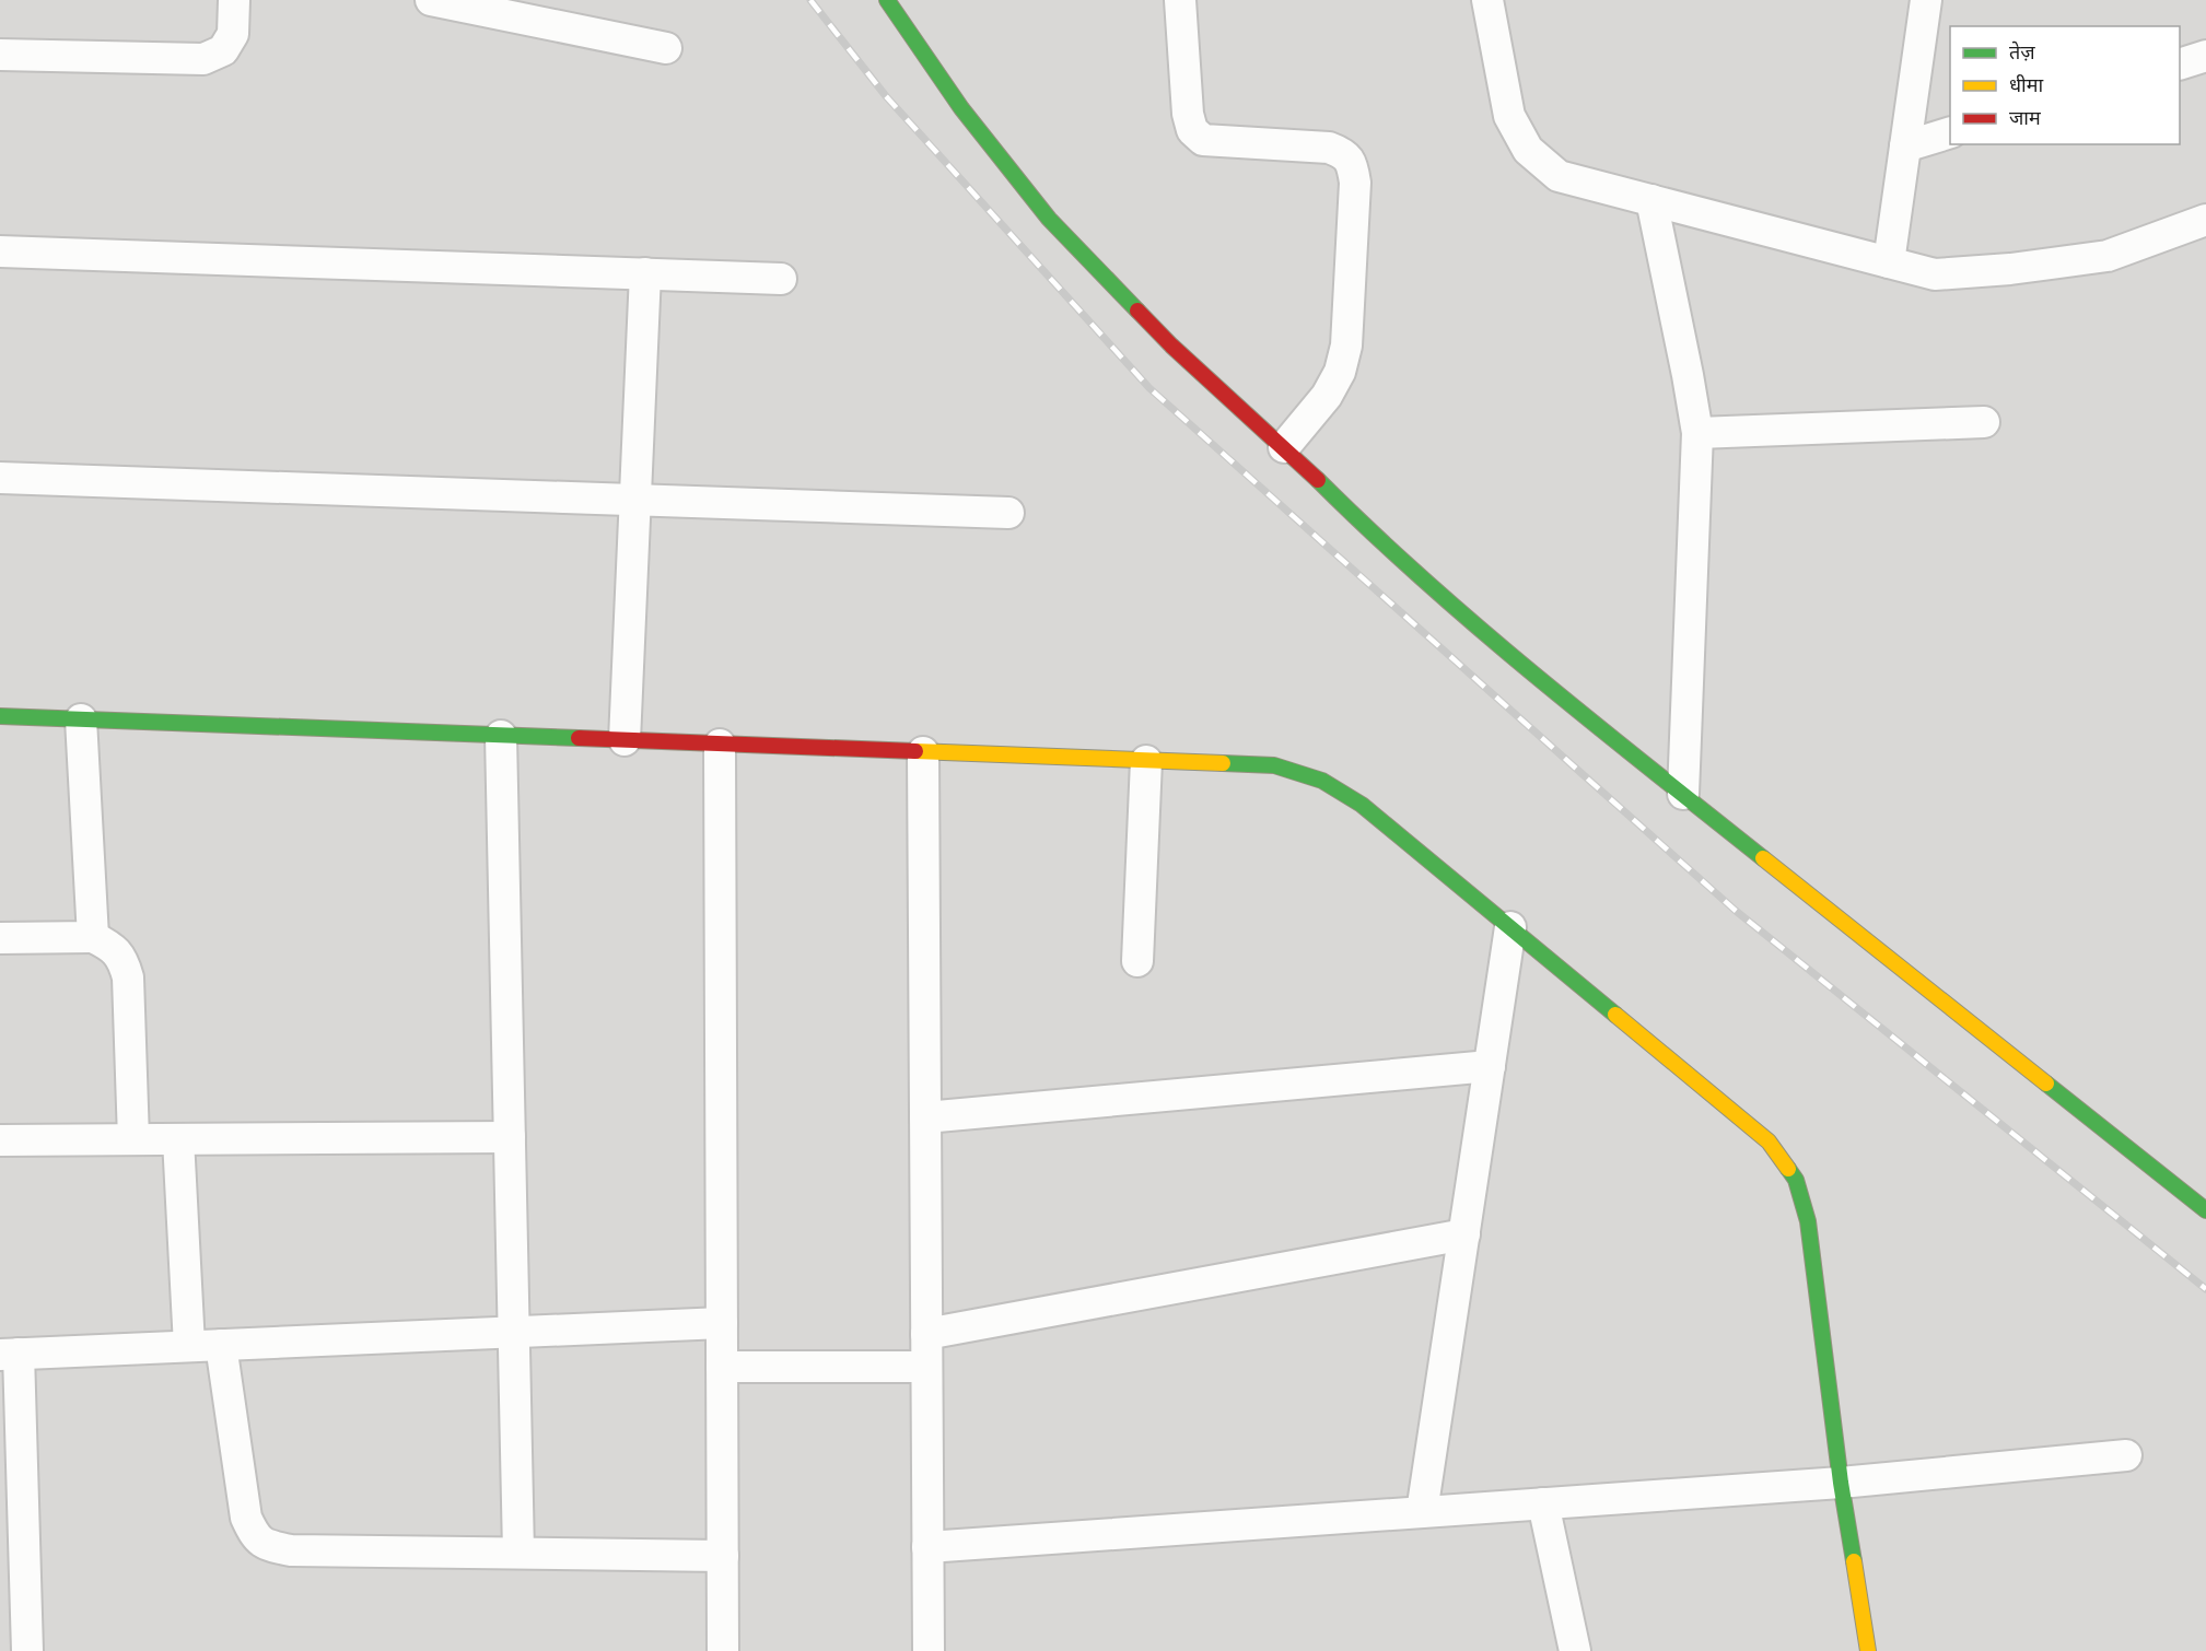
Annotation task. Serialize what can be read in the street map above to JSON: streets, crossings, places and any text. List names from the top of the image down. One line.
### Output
{"legend":["तेज़","धीमा","जाम"]}
